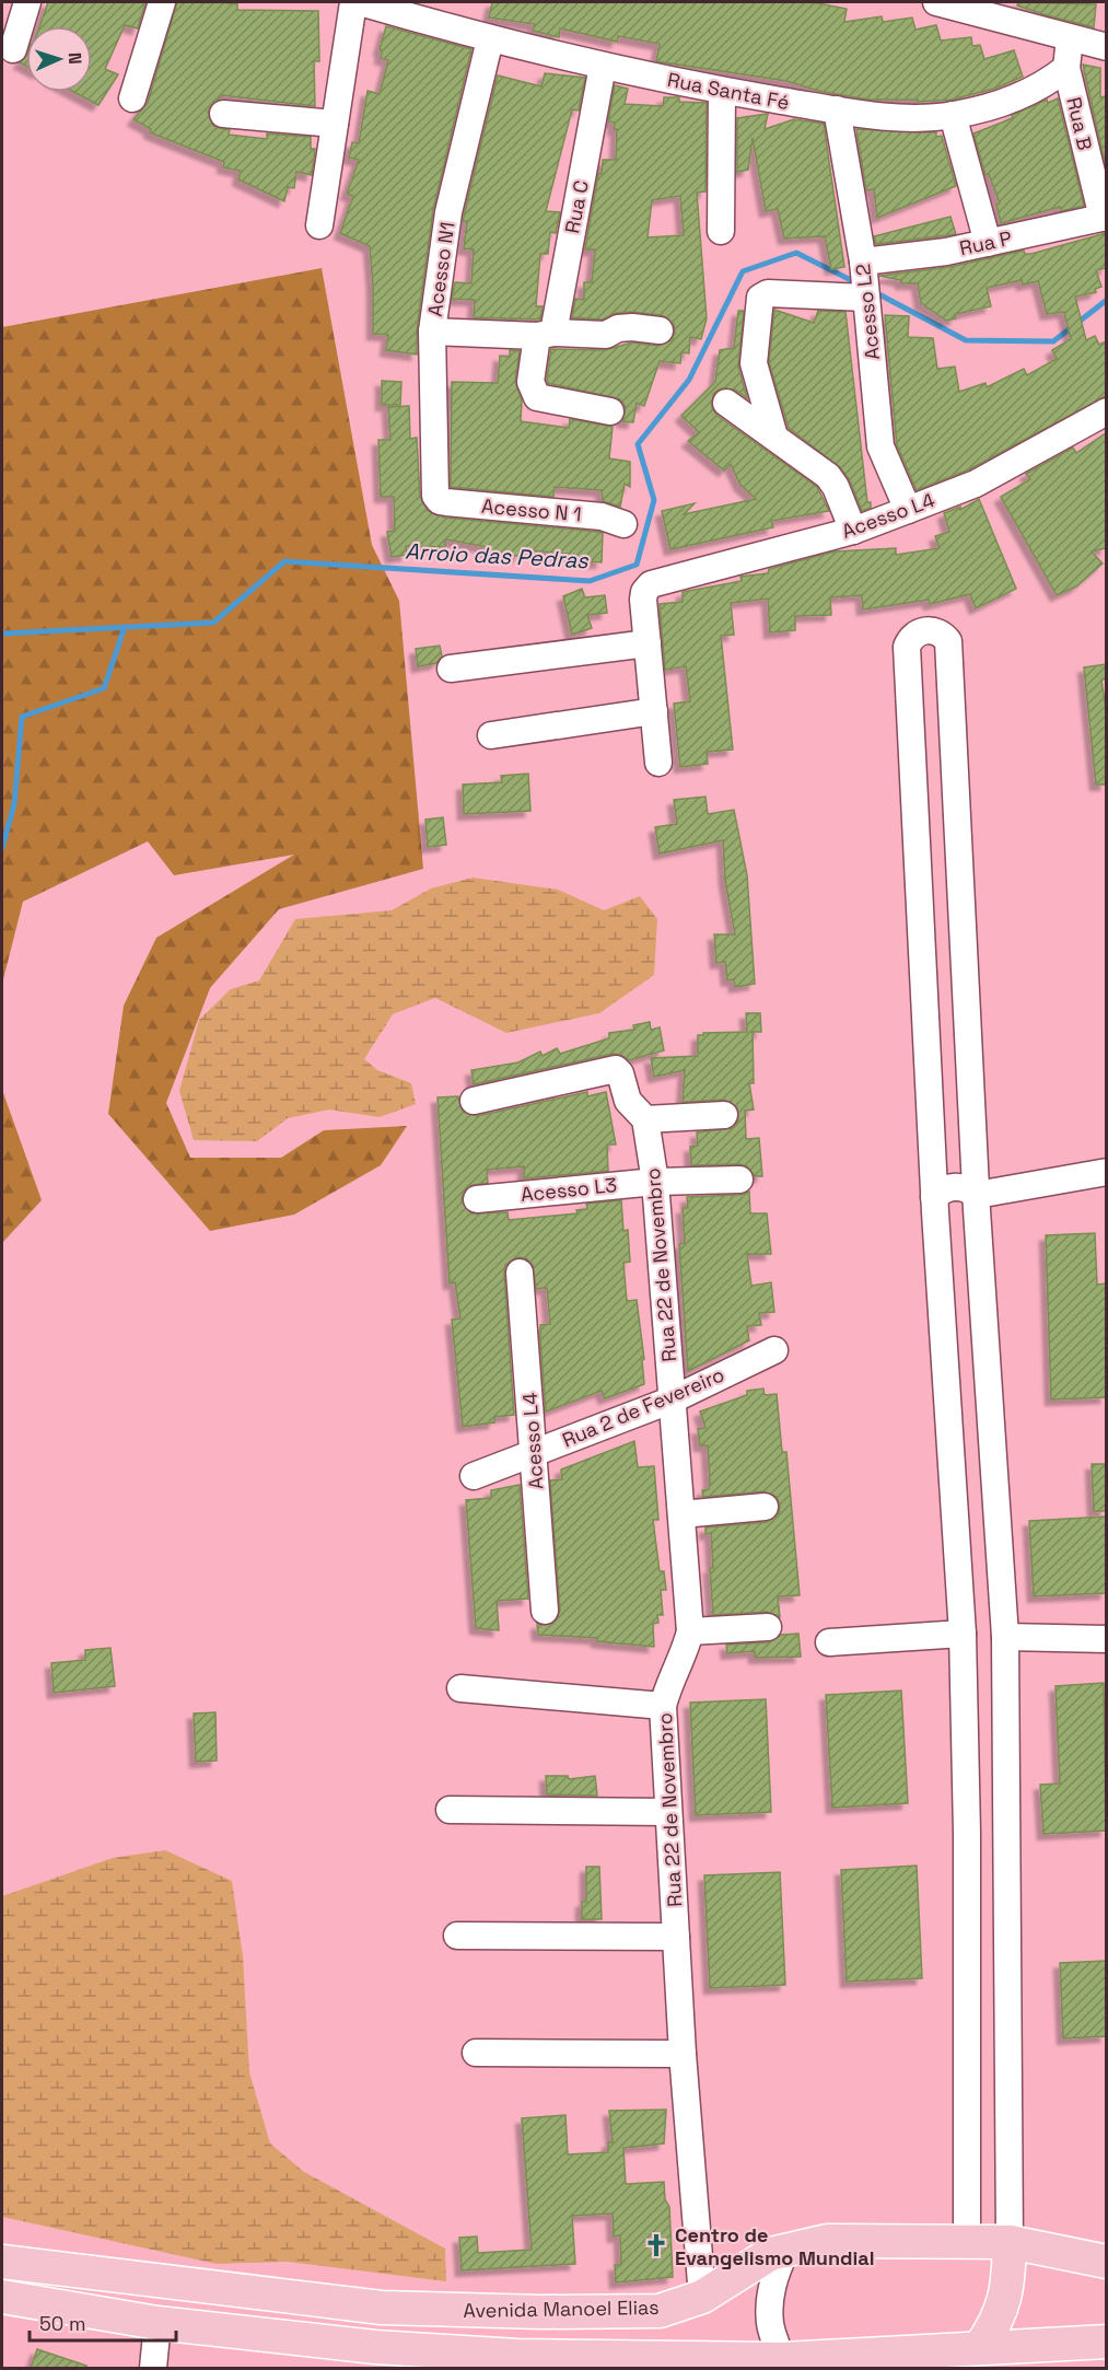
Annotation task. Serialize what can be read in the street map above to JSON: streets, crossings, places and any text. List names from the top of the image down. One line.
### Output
{"streets":{"main road":["Avenida Manoel Elias"],"street":["Rua Santa Fé","Rua B","Rua C","Rua P","Acesso N1","Acesso L2","Acesso N 1","Acesso L4","Acesso L3","Rua 22 de Novembro","Rua 2 de Fevereiro"]},"crossings":[["Rua Santa Fé","Rua B"],["Rua Santa Fé","Rua C"],["Rua Santa Fé","Acesso N1"],["Rua Santa Fé","Acesso L2"],["Rua B","Rua P"],["Rua P","Acesso L2"],["Acesso N1","Acesso N 1"],["Acesso L2","Acesso L4"],["Acesso L4","Rua 2 de Fevereiro"],["Acesso L3","Rua 22 de Novembro"],["Rua 22 de Novembro","Rua 2 de Fevereiro"],["Rua 22 de Novembro","Avenida Manoel Elias"]],"water":["Arroio das Pedras"],"places":{"church":["Centro de Evangelismo Mundial"]},"scale_bar":"50 m","north":"right"}
